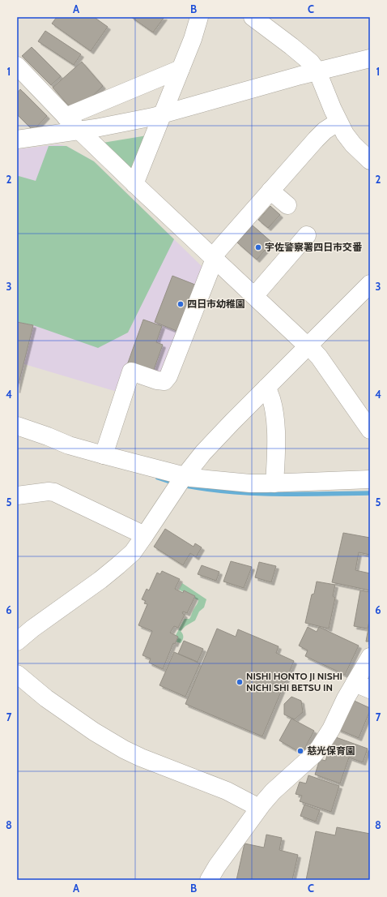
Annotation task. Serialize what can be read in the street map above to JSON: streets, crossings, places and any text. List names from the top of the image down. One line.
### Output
{"places":["宇佐警察署四日市交番","四日市幼稚園","NISHI HONTO JI NISHI NICHI SHI BETSU IN","慈光保育園"],"grid":{"columns":["A","B","C"],"rows":["1","2","3","4","5","6","7","8"]}}
